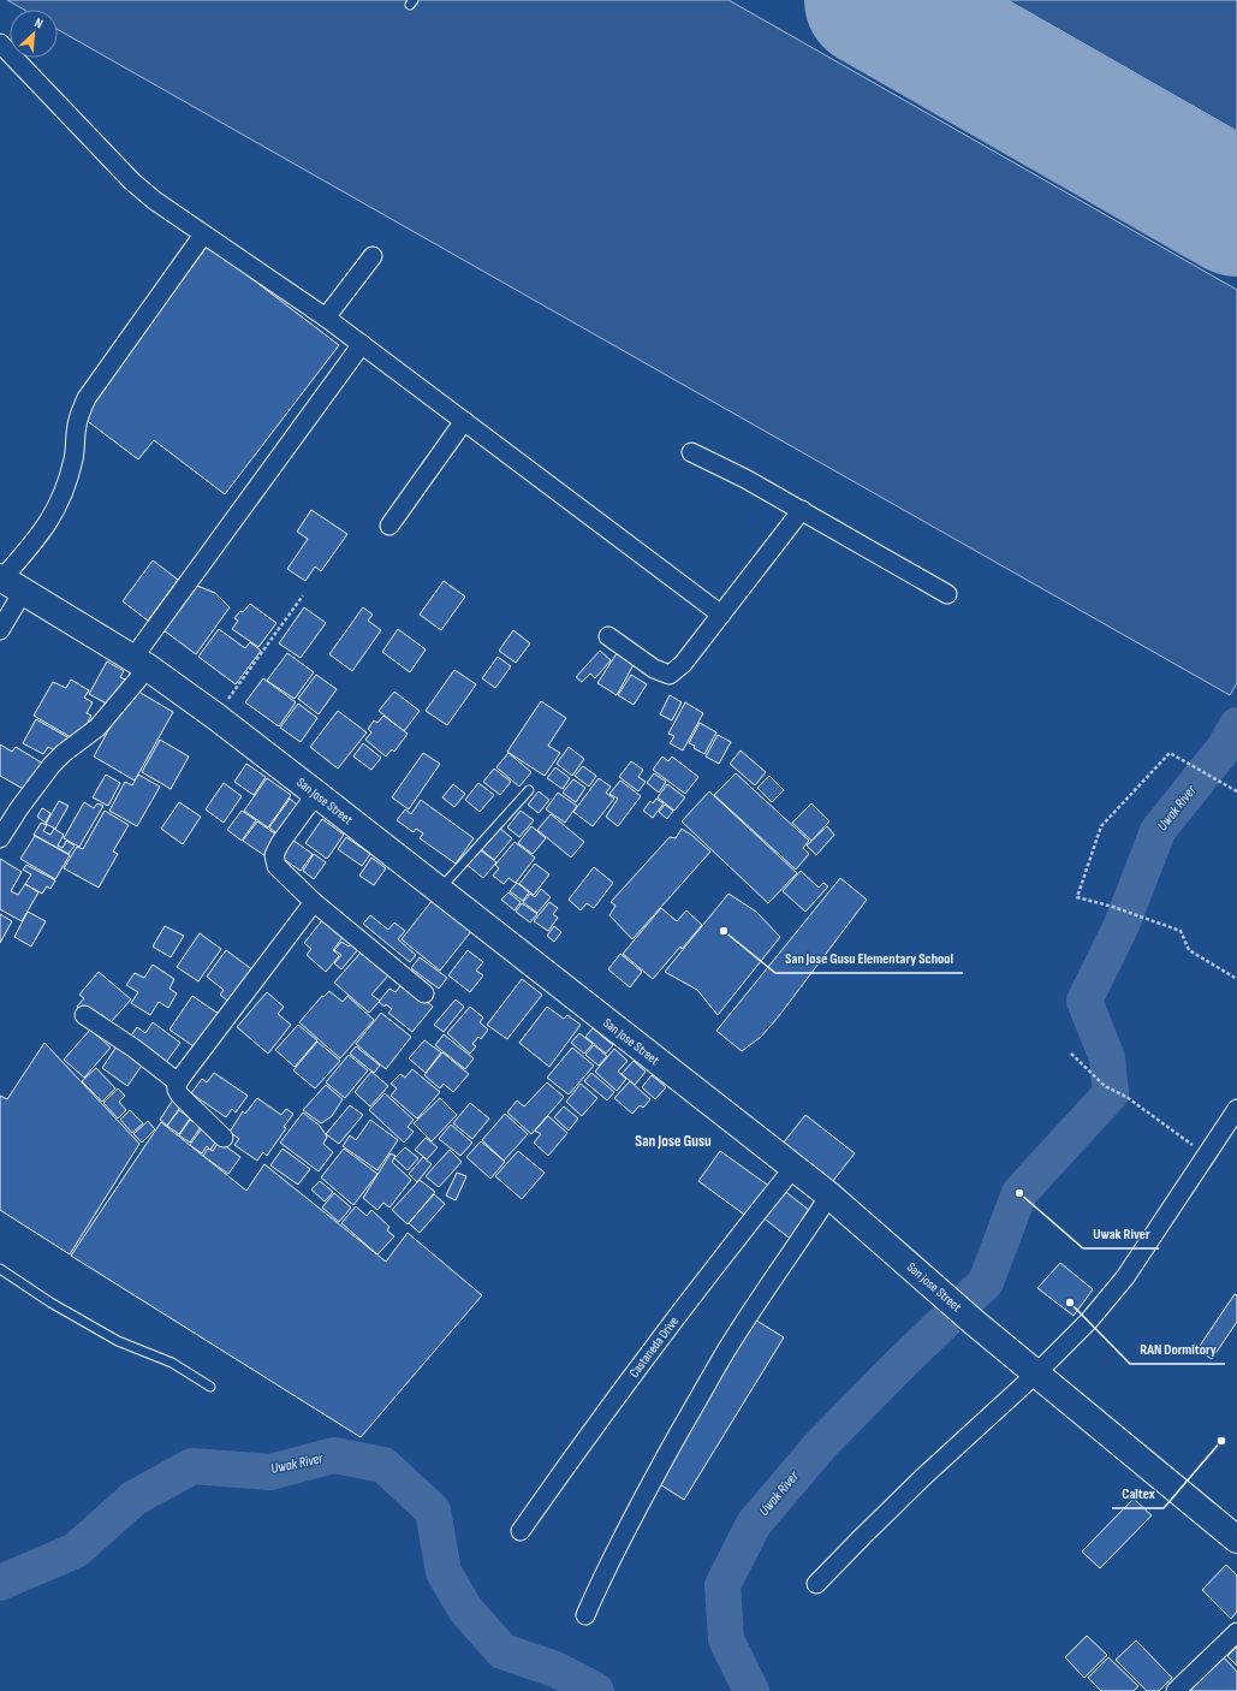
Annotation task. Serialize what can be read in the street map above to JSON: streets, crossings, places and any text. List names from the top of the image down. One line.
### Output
{"streets":{"main road":["San Jose Street"],"street":["Castaneda Drive"]},"crossings":[["San Jose Street","Castaneda Drive"]],"districts":["San Jose Gusu"],"water":["Uwak River"],"places":["San Jose Gusu Elementary School","Uwak River","RAN Dormitory","Caltex"],"north":"top right"}
